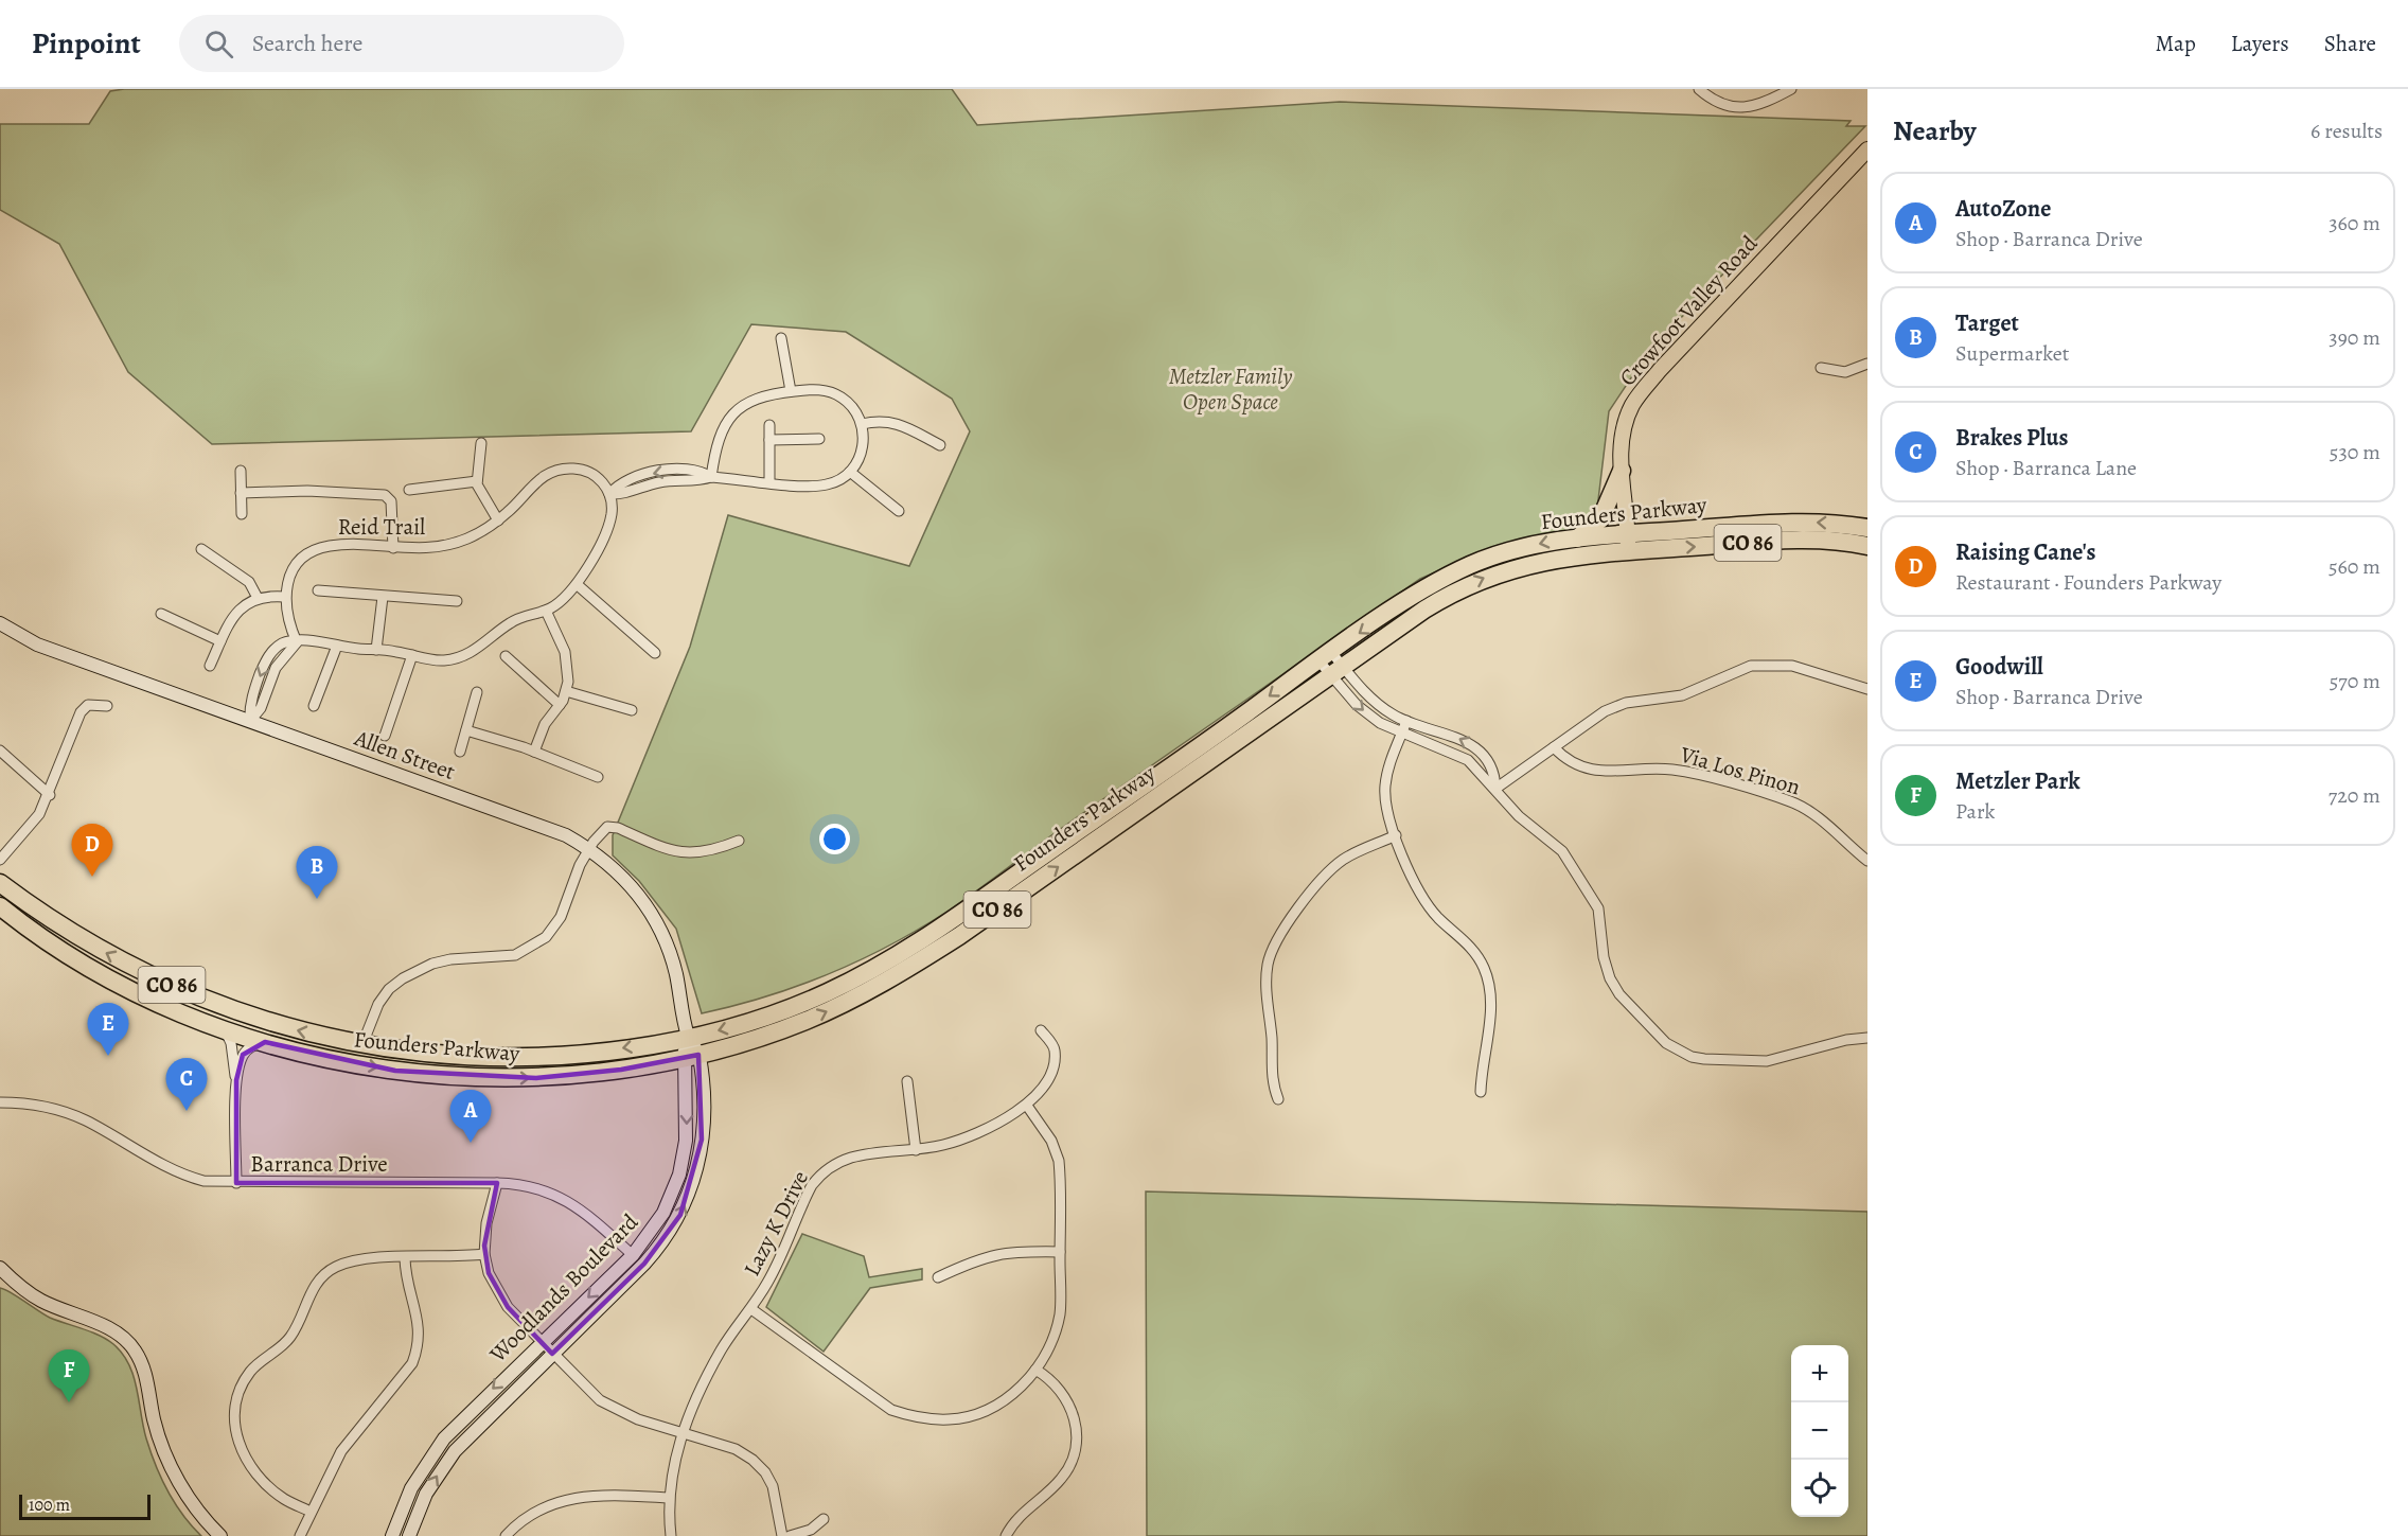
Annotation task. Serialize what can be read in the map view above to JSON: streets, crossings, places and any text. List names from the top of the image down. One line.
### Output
{"streets":{"highway":["Founders Parkway","CO 86"],"main road":["Crowfoot Valley Road"],"street":["Reid Trail","Allen Street","Via Los Pinon","Barranca Drive","Lazy K Drive","Woodlands Boulevard"]},"crossings":[["Crowfoot Valley Road","Founders Parkway"],["Founders Parkway","Allen Street"],["Founders Parkway","Woodlands Boulevard"],["Allen Street","Woodlands Boulevard"],["Barranca Drive","Woodlands Boulevard"]],"parks":["Metzler Family Open Space"],"scale_bar":"100 m","page":{"header":"Pinpoint","search":"Search here","nav":["Map","Layers","Share"],"heading":["Nearby","6 results"],"list":[{"mark":"A","name":"AutoZone","note":"Shop · Barranca Drive","value":"360 m"},{"mark":"B","name":"Target","note":"Supermarket","value":"390 m"},{"mark":"C","name":"Brakes Plus","note":"Shop · Barranca Lane","value":"530 m"},{"mark":"D","name":"Raising Cane's","note":"Restaurant · Founders Parkway","value":"560 m"},{"mark":"E","name":"Goodwill","note":"Shop · Barranca Drive","value":"570 m"},{"mark":"F","name":"Metzler Park","note":"Park","value":"720 m"}],"pins":["D","B","E","C","A","F"],"map_buttons":["+","−"],"scale":"100 m"}}
